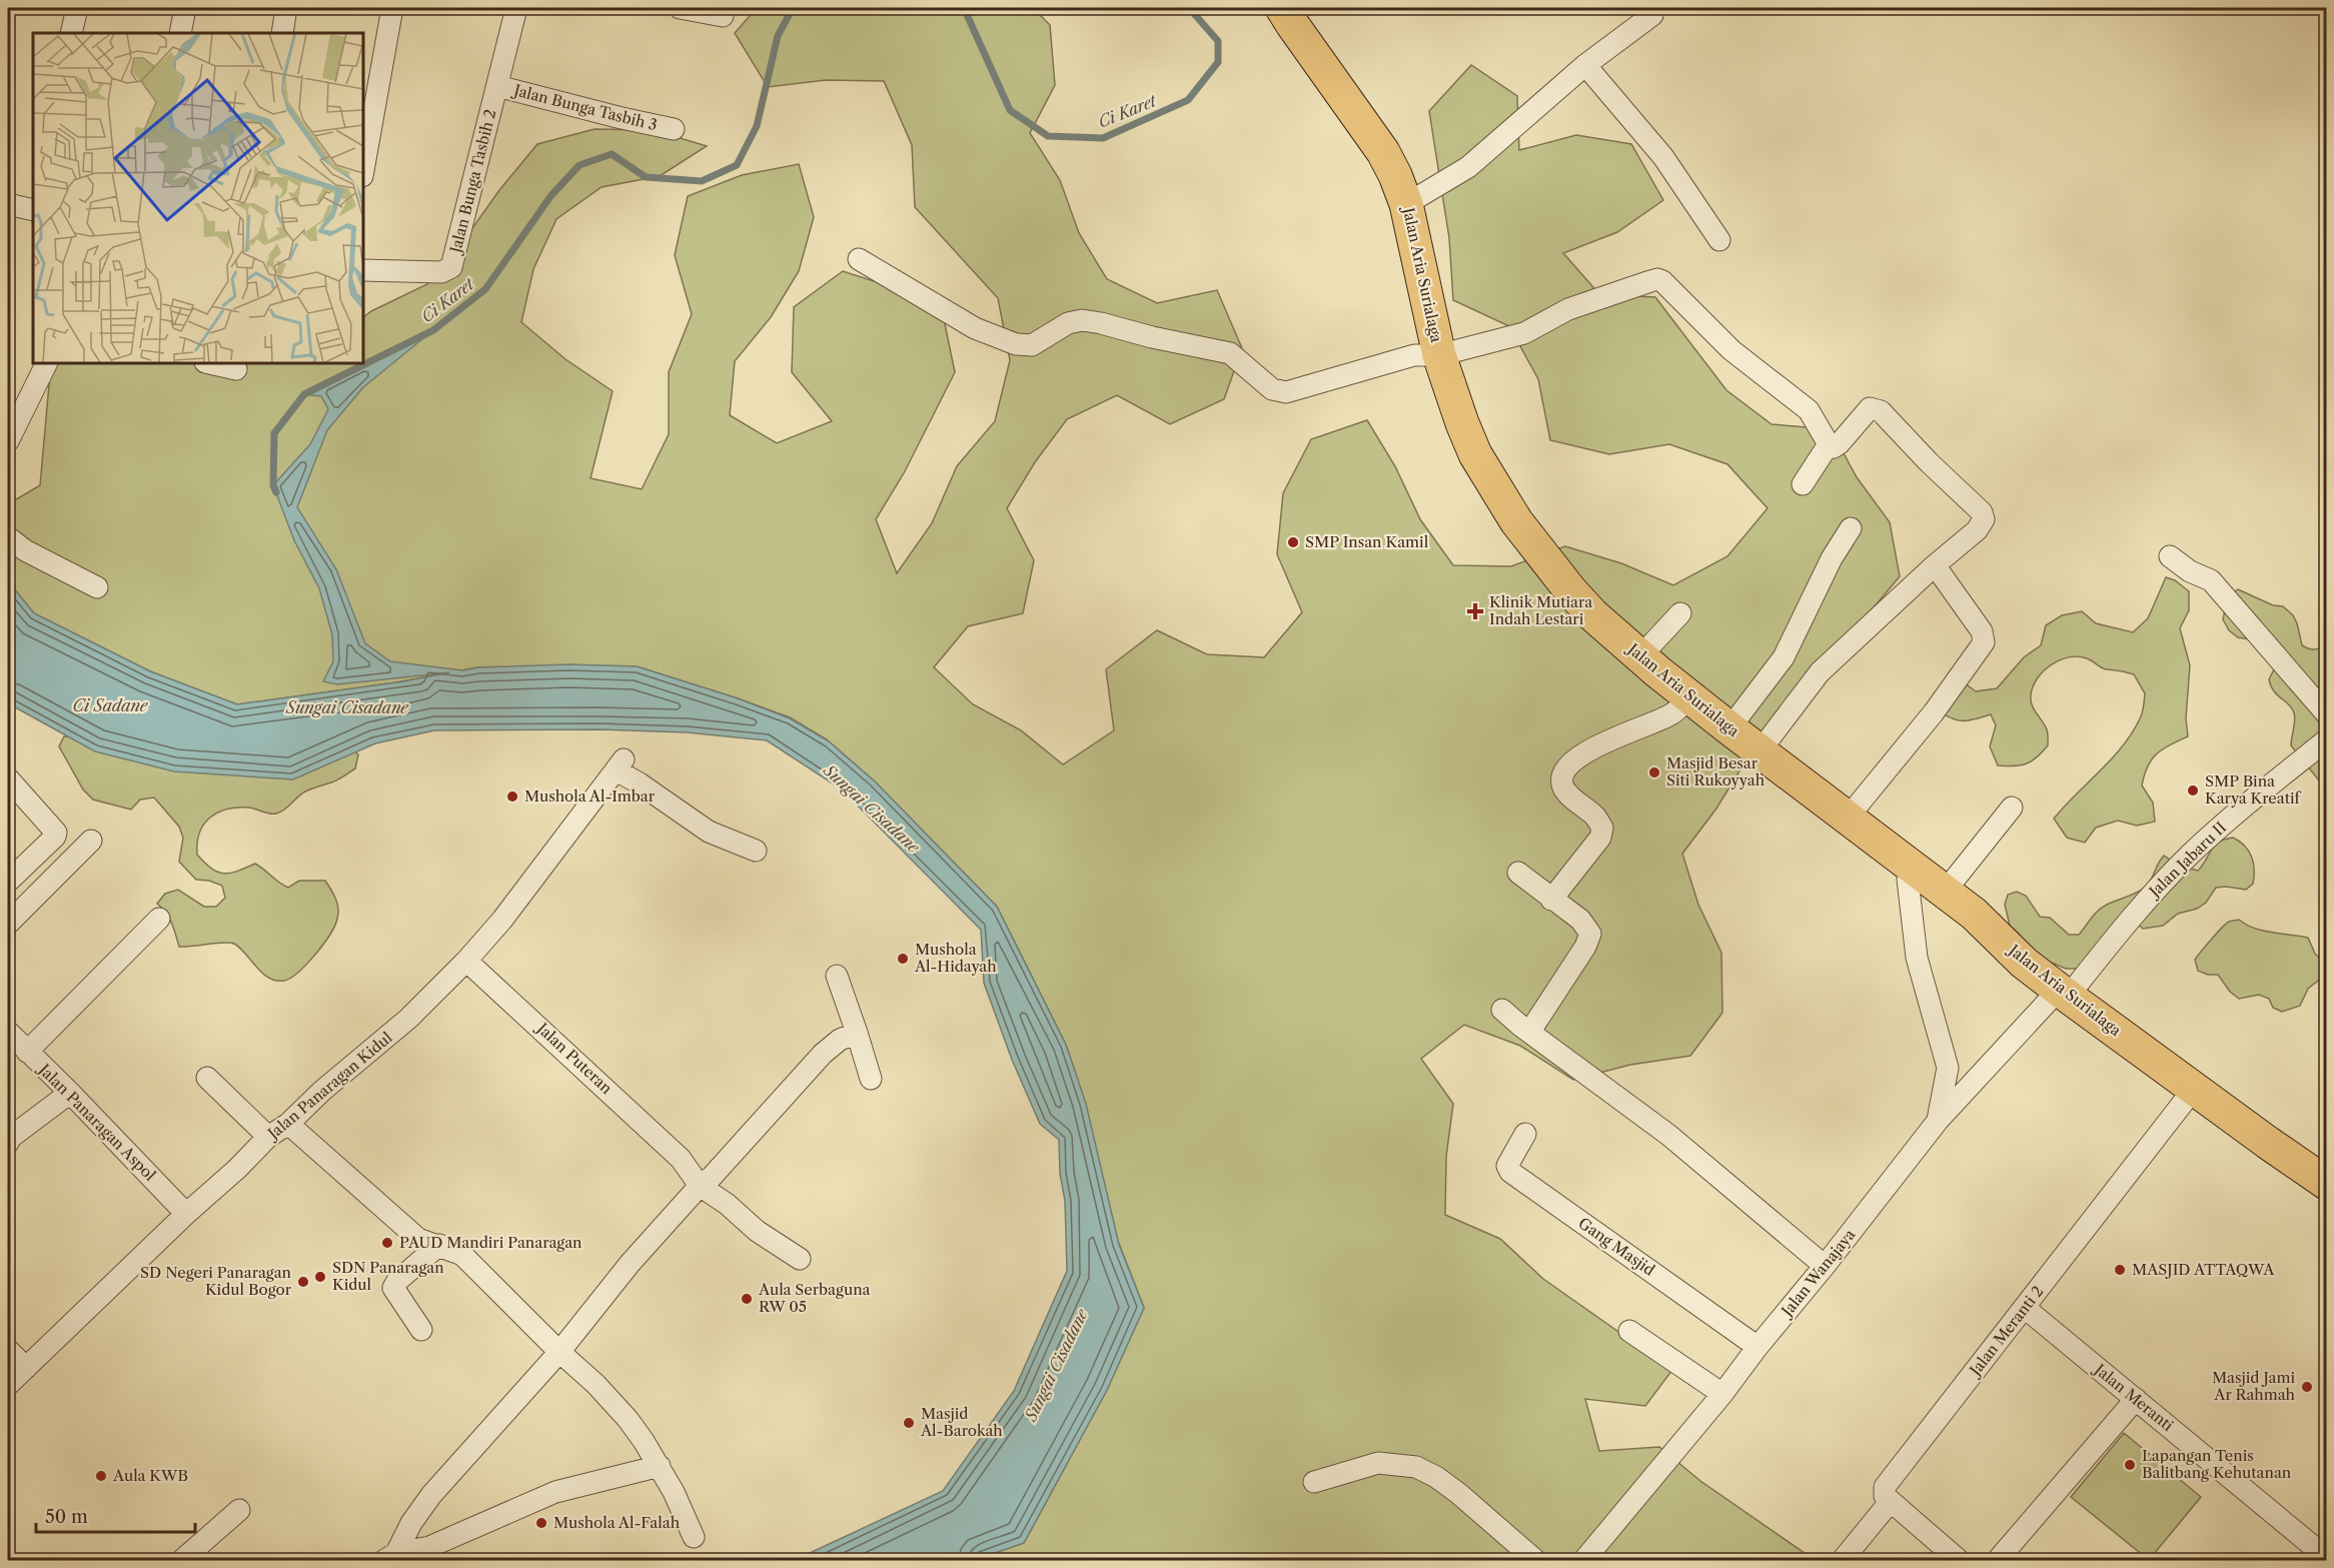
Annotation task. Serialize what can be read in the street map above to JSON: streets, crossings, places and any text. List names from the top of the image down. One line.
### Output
{"streets":{"main road":["Jalan Aria Surialaga"],"street":["Jalan Bunga Tasbih 3","Jalan Bunga Tasbih 2","Jalan Jabaru II","Jalan Puteran","Jalan Panaragan Kidul","Jalan Panaragan Aspol","Gang Masjid","Jalan Wanajaya","Jalan Meranti 2","Jalan Meranti"]},"crossings":[["Jalan Bunga Tasbih 3","Jalan Bunga Tasbih 2"],["Jalan Aria Surialaga","Jalan Jabaru II"],["Jalan Aria Surialaga","Jalan Wanajaya"],["Jalan Aria Surialaga","Jalan Meranti 2"],["Jalan Jabaru II","Jalan Wanajaya"],["Jalan Puteran","Jalan Panaragan Kidul"],["Jalan Panaragan Kidul","Jalan Panaragan Aspol"],["Gang Masjid","Jalan Wanajaya"],["Jalan Meranti 2","Jalan Meranti"]],"water":["Ci Karet","Ci Sadane","Sungai Cisadane"],"places":{"other":["SMP Insan Kamil","Masjid Besar Siti Rukoyyah","SMP Bina Karya Kreatif","Mushola Al-Imbar","Mushola Al-Hidayah","PAUD Mandiri Panaragan","MASJID ATTAQWA","SDN Panaragan Kidul","SD Negeri Panaragan Kidul Bogor","Aula Serbaguna RW 05","Masjid Jami Ar Rahmah","Masjid Al-Barokah","Lapangan Tenis Balitbang Kehutanan","Aula KWB","Mushola Al-Falah"],"health":["Klinik Mutiara Indah Lestari"]},"scale_bar":"50 m"}
